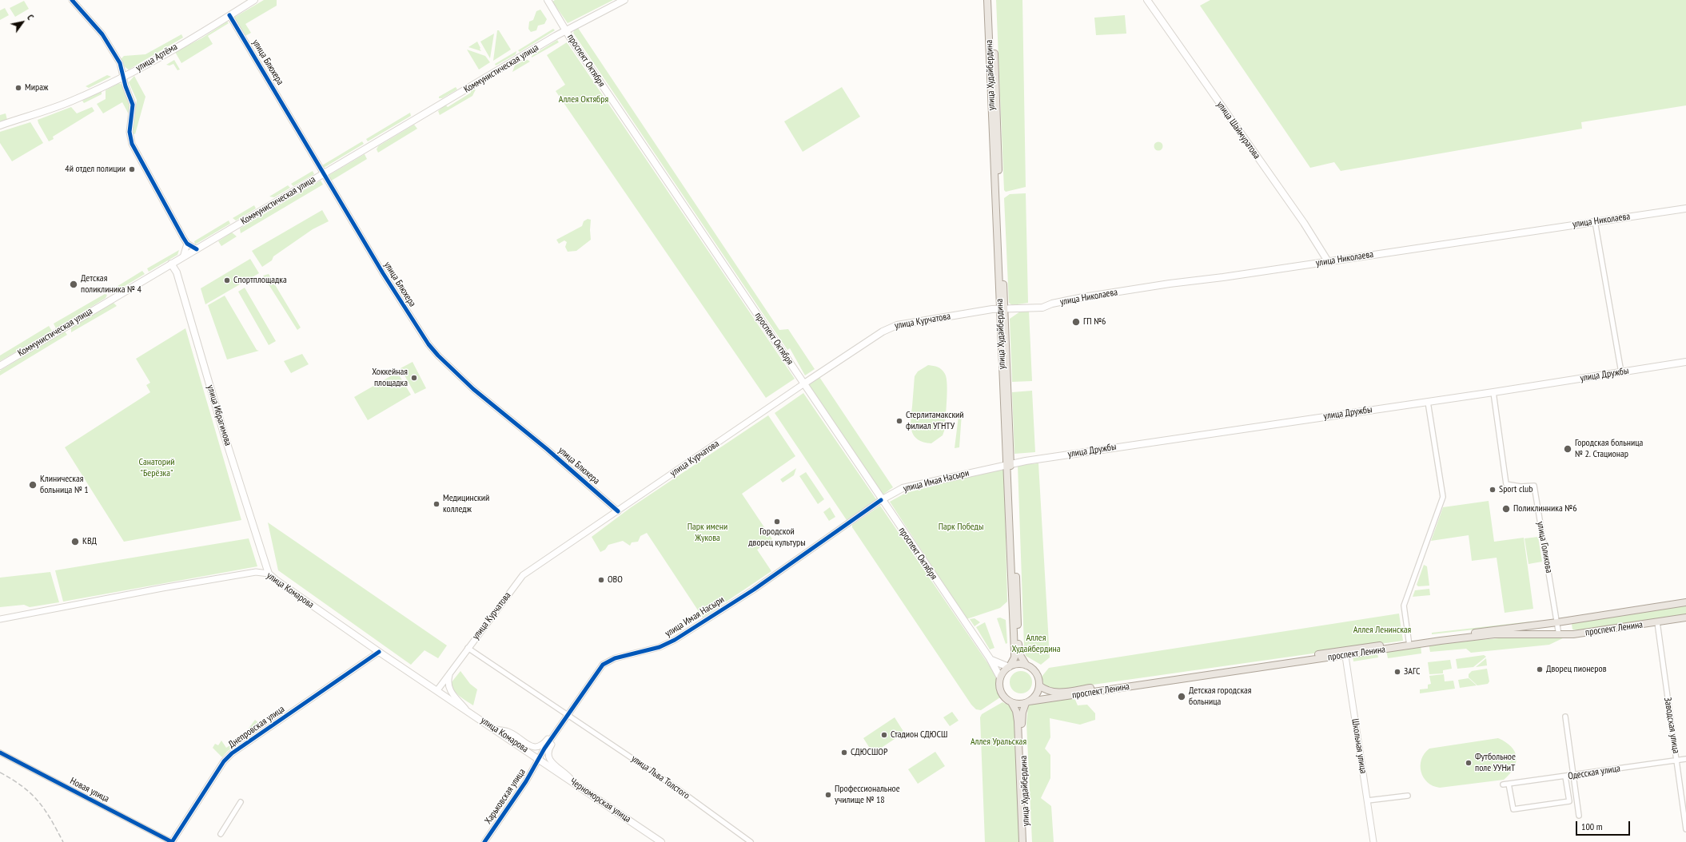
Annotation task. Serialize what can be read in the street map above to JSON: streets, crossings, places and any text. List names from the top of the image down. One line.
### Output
{"streets":{"main road":["улица Артёма","проспект Октября","Коммунистическая улица","улица Худайбердина","улица Шаймуратова","улица Николаева","улица Курчатова","улица Дружбы","улица Ибрагимова","улица Имая Насыри","улица Комарова","проспект Ленина","Черноморская улица"],"street":["улица Блюхера","улица Голикова","Заводская улица","Днепровская улица","Школьная улица","Одесская улица","улица Льва Толстого","Новая улица","Харьковская улица"]},"crossings":[["улица Артёма","улица Блюхера"],["проспект Октября","Коммунистическая улица"],["проспект Октября","улица Худайбердина"],["проспект Октября","улица Курчатова"],["проспект Октября","улица Имая Насыри"],["проспект Октября","проспект Ленина"],["улица Блюхера","Коммунистическая улица"],["улица Блюхера","улица Курчатова"],["Коммунистическая улица","улица Ибрагимова"],["улица Худайбердина","улица Николаева"],["улица Худайбердина","улица Курчатова"],["улица Худайбердина","улица Дружбы"],["улица Худайбердина","улица Имая Насыри"],["улица Худайбердина","проспект Ленина"],["улица Шаймуратова","улица Николаева"],["улица Николаева","улица Курчатова"],["улица Курчатова","улица Комарова"],["улица Курчатова","улица Льва Толстого"],["улица Дружбы","улица Имая Насыри"],["улица Дружбы","улица Голикова"],["улица Ибрагимова","улица Комарова"],["улица Имая Насыри","улица Комарова"],["улица Имая Насыри","улица Льва Толстого"],["улица Имая Насыри","Харьковская улица"],["улица Имая Насыри","Черноморская улица"],["улица Голикова","проспект Ленина"],["улица Комарова","Днепровская улица"],["улица Комарова","Харьковская улица"],["улица Комарова","Черноморская улица"],["проспект Ленина","Заводская улица"],["проспект Ленина","Школьная улица"],["Заводская улица","Одесская улица"],["Днепровская улица","Новая улица"],["Харьковская улица","Черноморская улица"]],"parks":["Аллея Октября","Санаторий \"Берёзка\"","Парк имени Жукова","Парк Победы","Аллея Ленинская","Аллея Худайбердина","Аллея Уральская"],"places":["Мираж","4й отдел полиции","Спортплощадка","Детская поликлиника № 4","ГП №6","Хоккейная площадка","Стерлитамакский филиал УГНТУ","Городская больница № 2. Стационар","Клиническая больница № 1","Sport club","Медицинский колледж","Поликлинника №6","Городской дворец культуры","КВД","ОВО","Дворец пионеров","ЗАГС","Детская городская больница","Стадион СДЮСШ","СДЮСШОР","Футбольное поле УУНиТ","Профессиональное училище № 18"],"scale_bar":"100 m","north":"top right"}
